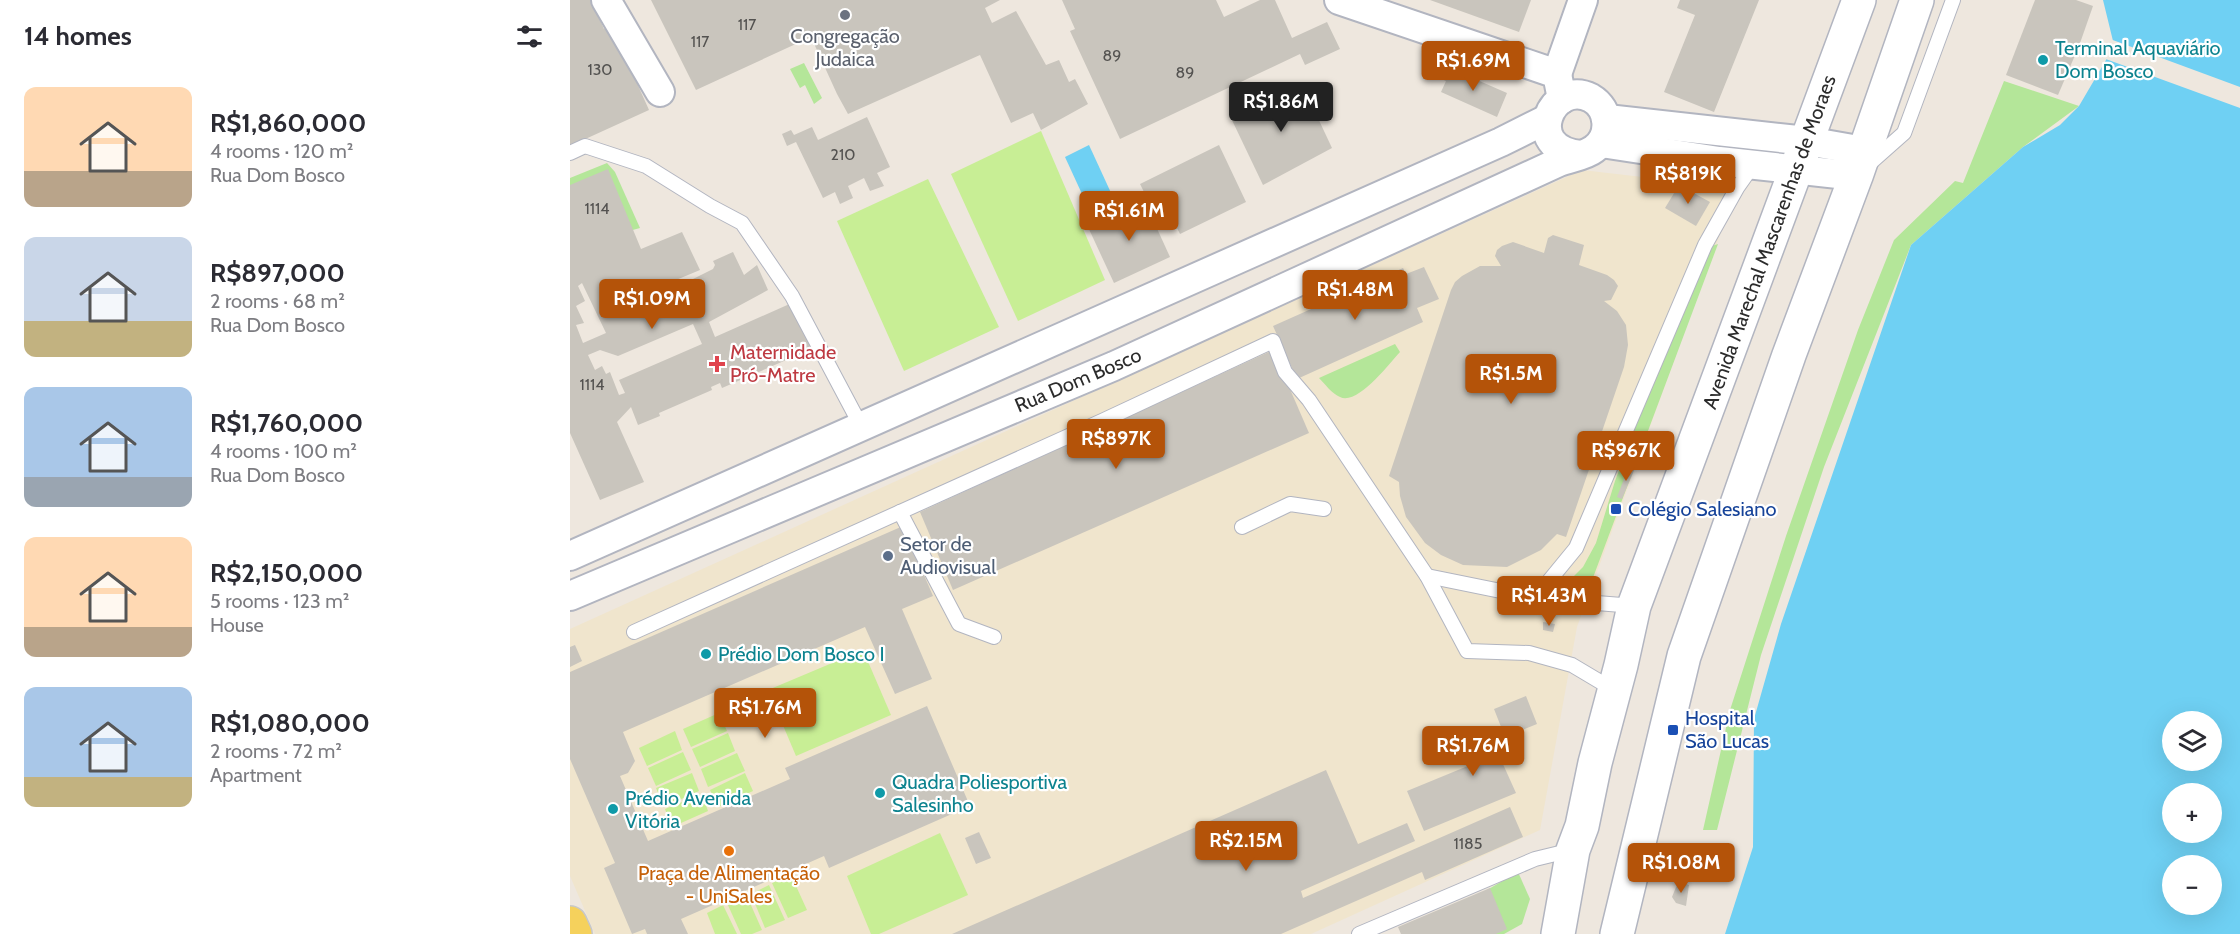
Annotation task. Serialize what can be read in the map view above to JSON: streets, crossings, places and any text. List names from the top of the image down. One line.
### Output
{"streets":{"main road":["Avenida Marechal Mascarenhas de Moraes"],"street":["Rua Dom Bosco"]},"crossings":[["Avenida Marechal Mascarenhas de Moraes","Rua Dom Bosco"]],"places":{"other":["Congregação Judaica","Terminal Aquaviário Dom Bosco","Setor de Audiovisual","Prédio Dom Bosco I","Quadra Poliesportiva Salesinho","Prédio Avenida Vitória","Praça de Alimentação - UniSales"],"health":["Maternidade Pró-Matre"],"transit":["Colégio Salesiano","Hospital São Lucas"]},"house_numbers":["117","117","89","130","89","210","1114","1114","1185"],"page":{"heading":"14 homes","price":["R$1.69M","R$1.86M","R$819K","R$1.61M","R$1.48M","R$1.09M","R$1.5M","R$897K","R$967K","R$1.43M","R$1.76M","R$1.76M","R$2.15M","R$1.08M"],"list":[{"name":"R$1,860,000","note":"4 rooms · 120 m² · Rua Dom Bosco"},{"name":"R$897,000","note":"2 rooms · 68 m² · Rua Dom Bosco"},{"name":"R$1,760,000","note":"4 rooms · 100 m² · Rua Dom Bosco"},{"name":"R$2,150,000","note":"5 rooms · 123 m² · House"},{"name":"R$1,080,000","note":"2 rooms · 72 m² · Apartment"}],"map_buttons":["+","−"]}}
